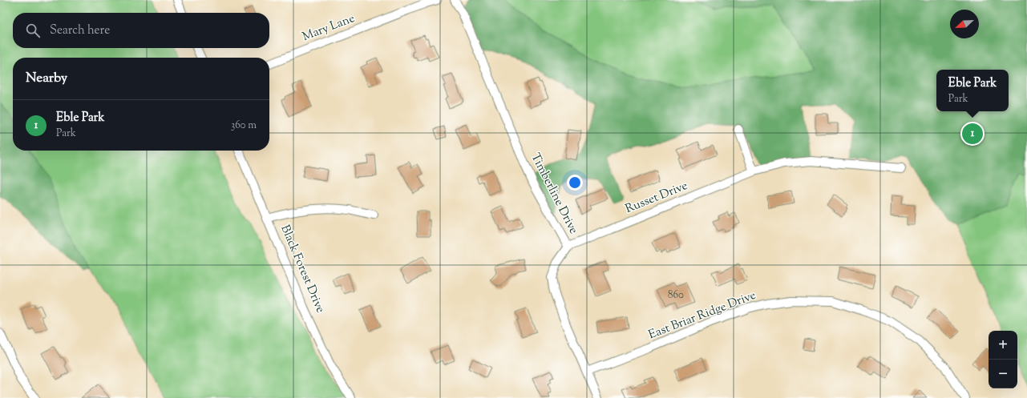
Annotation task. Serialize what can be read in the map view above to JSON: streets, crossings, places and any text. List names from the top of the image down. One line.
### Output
{"streets":{"street":["Mary Lane","Timberline Drive","Russet Drive","Black Forest Drive","East Briar Ridge Drive"]},"crossings":[["Timberline Drive","Russet Drive"],["Timberline Drive","East Briar Ridge Drive"]],"house_numbers":["860"],"north":"bottom left","page":{"search":"Search here","heading":"Nearby","popup":["Eble Park","Park"],"list":[{"mark":"1","name":"Eble Park","note":"Park","value":"360 m"}],"pins":"1","map_buttons":["+","−"]}}
